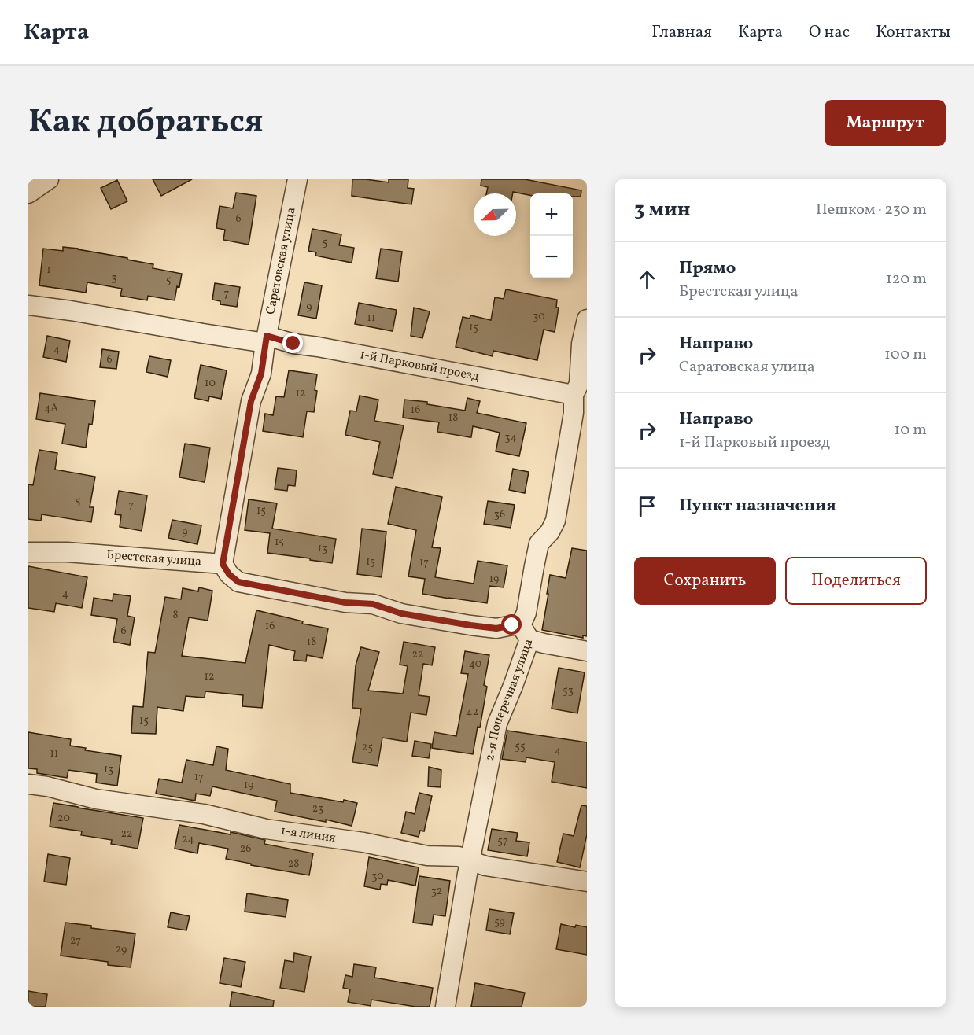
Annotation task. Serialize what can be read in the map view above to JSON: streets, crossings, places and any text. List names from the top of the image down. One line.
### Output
{"streets":{"street":["Саратовская улица","1-й Парковый проезд","Брестская улица","2-я Поперечная улица","1-я линия"]},"crossings":[["Саратовская улица","1-й Парковый проезд"],["Саратовская улица","Брестская улица"],["1-й Парковый проезд","2-я Поперечная улица"],["2-я Поперечная улица","1-я линия"]],"house_numbers":["6","5","1","3","5","7","9","30","11","15","4","6","10","12","4А","16","18","34","5","7","15","36","9","15","13","15","17","19","4","8","16","6","18","22","40","12","53","42","15","55","25","4","11","13","17","19","23","20","22","24","57","26","28","30","32","59","27","29"],"north":"bottom left","page":{"header":"Карта","nav":["Главная","Карта","О нас","Контакты"],"title":"Как добраться","buttons":["Маршрут",["Сохранить","Поделиться"]],"heading":["3 мин","Пешком · 230 m"],"map_buttons":["+","−"],"list":[["Прямо","Брестская улица","120 m"],["Направо","Саратовская улица","100 m"],["Направо","1-й Парковый проезд","10 m"],"Пункт назначения"]}}
